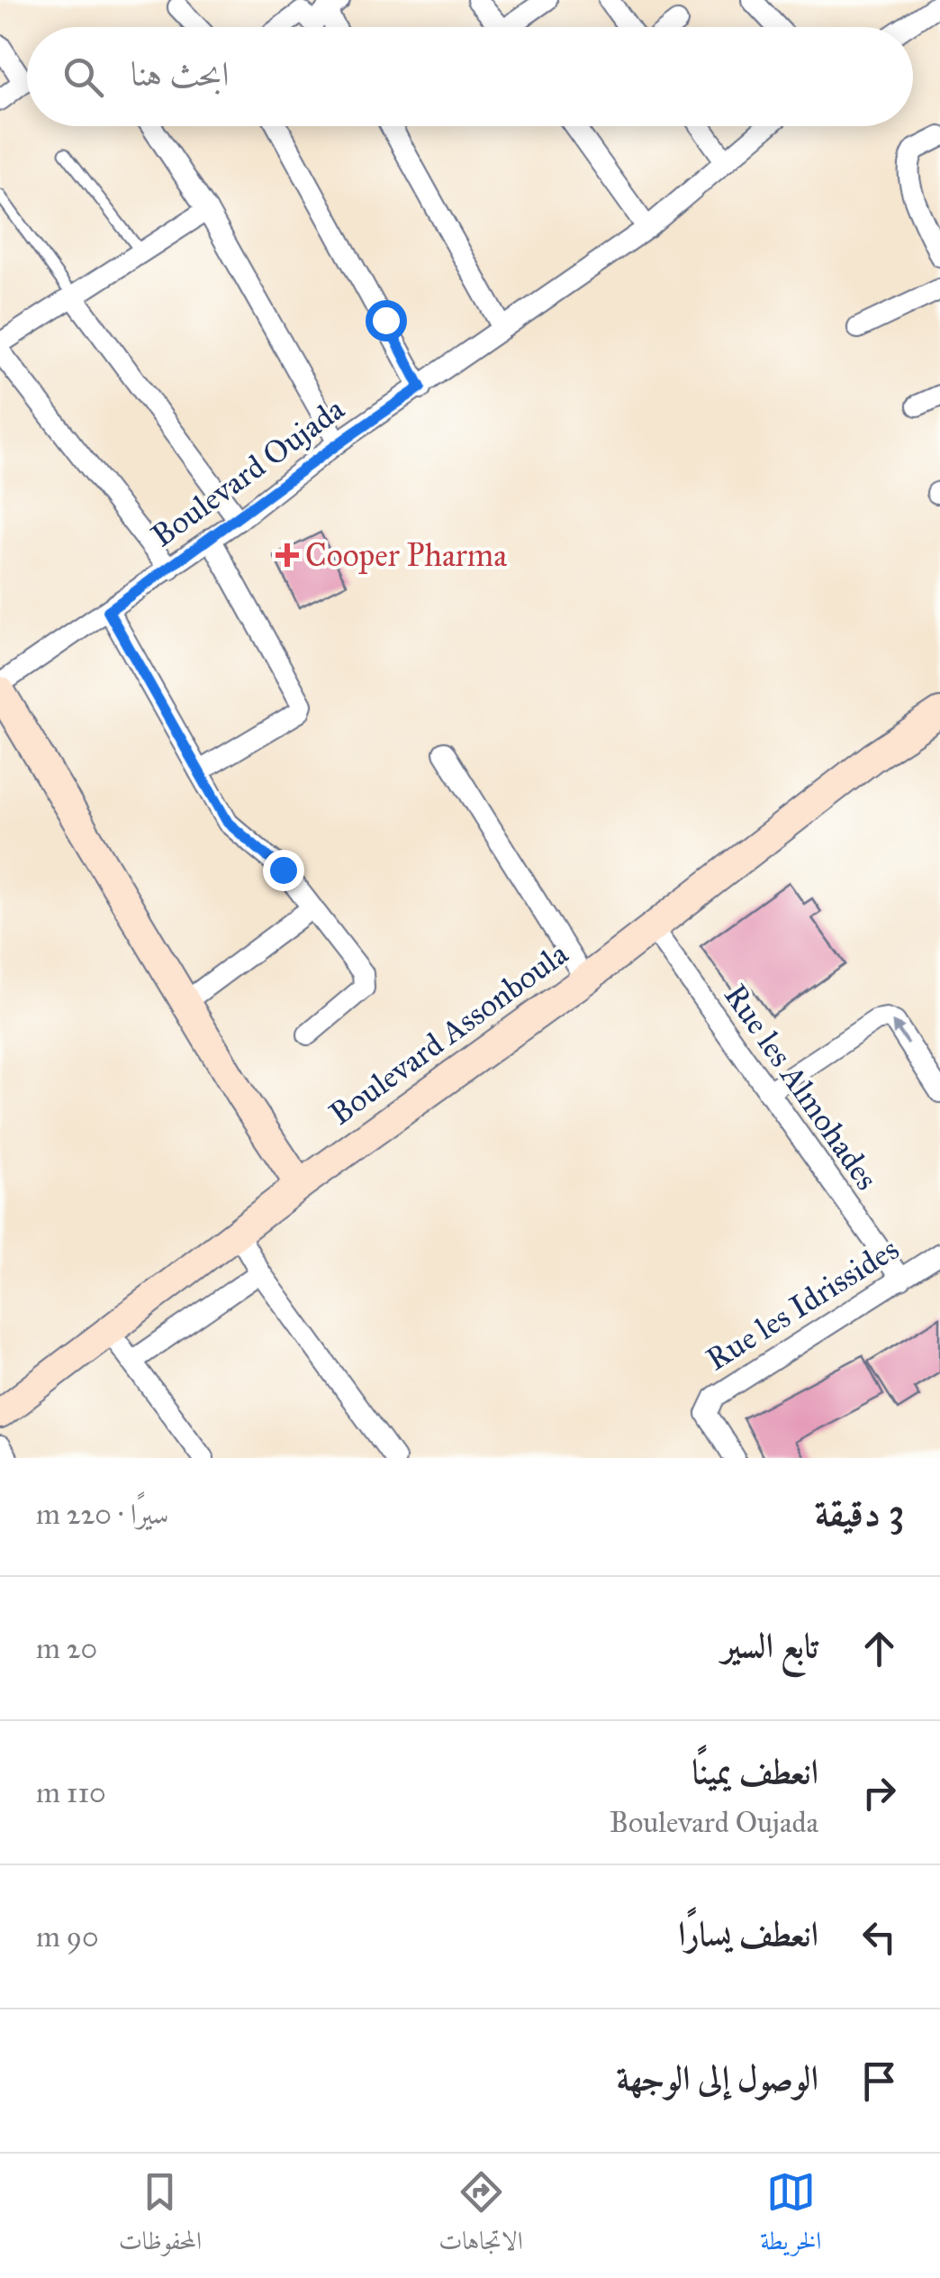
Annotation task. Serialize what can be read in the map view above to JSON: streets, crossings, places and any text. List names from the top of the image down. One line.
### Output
{"streets":{"street":["Boulevard Oujada","Boulevard Assonboula","Rue les Almohades","Rue les Idrissides"]},"crossings":[["Boulevard Assonboula","Rue les Almohades"],["Rue les Almohades","Rue les Idrissides"]],"places":{"health":["Cooper Pharma"]},"page":{"search":"ابحث هنا","heading":["3 دقيقة","سيرًا · 220 m"],"list":[["تابع السير","20 m"],["انعطف يمينًا","Boulevard Oujada","110 m"],["انعطف يسارًا","90 m"],"الوصول إلى الوجهة"],"nav":["الخريطة","الاتجاهات","المحفوظات"]}}
